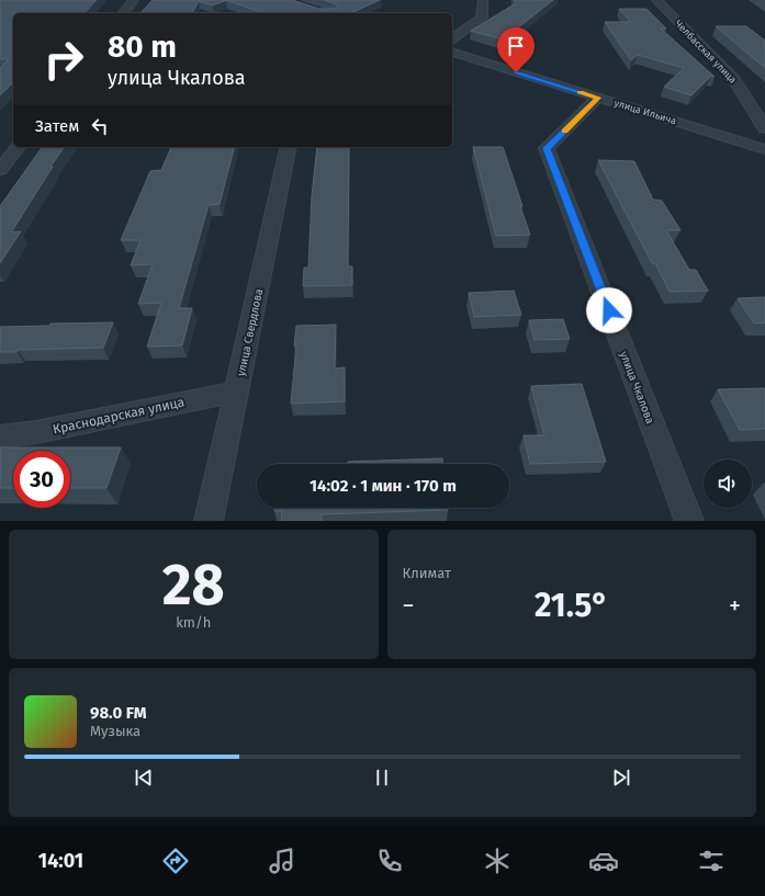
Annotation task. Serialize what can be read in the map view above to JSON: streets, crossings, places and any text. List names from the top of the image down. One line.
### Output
{"streets":{"street":["Челбасская улица","улица Ильича","улица Свердлова","улица Чкалова","Краснодарская улица"]},"crossings":[["улица Ильича","улица Чкалова"],["улица Свердлова","Краснодарская улица"]],"page":{"turn":["80 m","улица Чкалова"],"then":"Затем","limit":"30","trip":"14:02 · 1 мин · 170 m","tile":[["28","km/h"],"Климат"],"heat":["−","21.5°","+"],"song":["98.0 FM","Музыка"],"tabs":"14:01"}}
